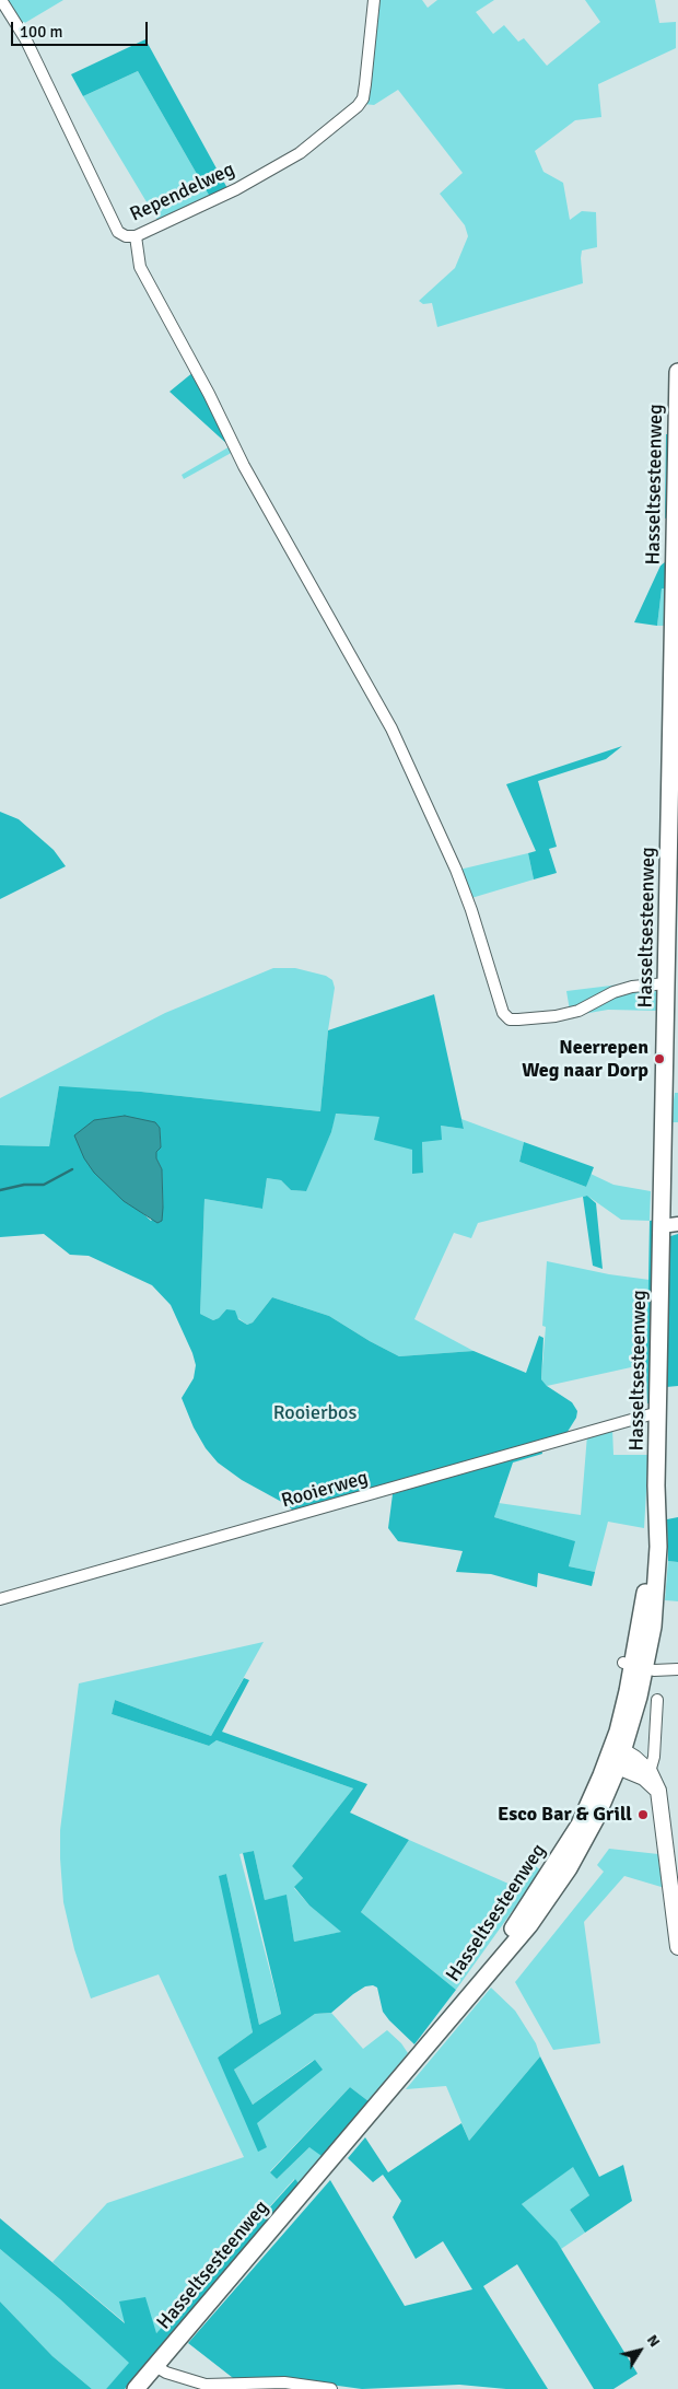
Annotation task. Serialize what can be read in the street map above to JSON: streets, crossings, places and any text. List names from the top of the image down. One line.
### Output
{"streets":{"main road":["Hasseltsesteenweg"],"street":["Rependelweg","Rooierweg"]},"crossings":[["Hasseltsesteenweg","Rooierweg"]],"parks":["Rooierbos"],"places":["Neerrepen Weg naar Dorp","Esco Bar & Grill"],"scale_bar":"100 m","north":"top right"}
